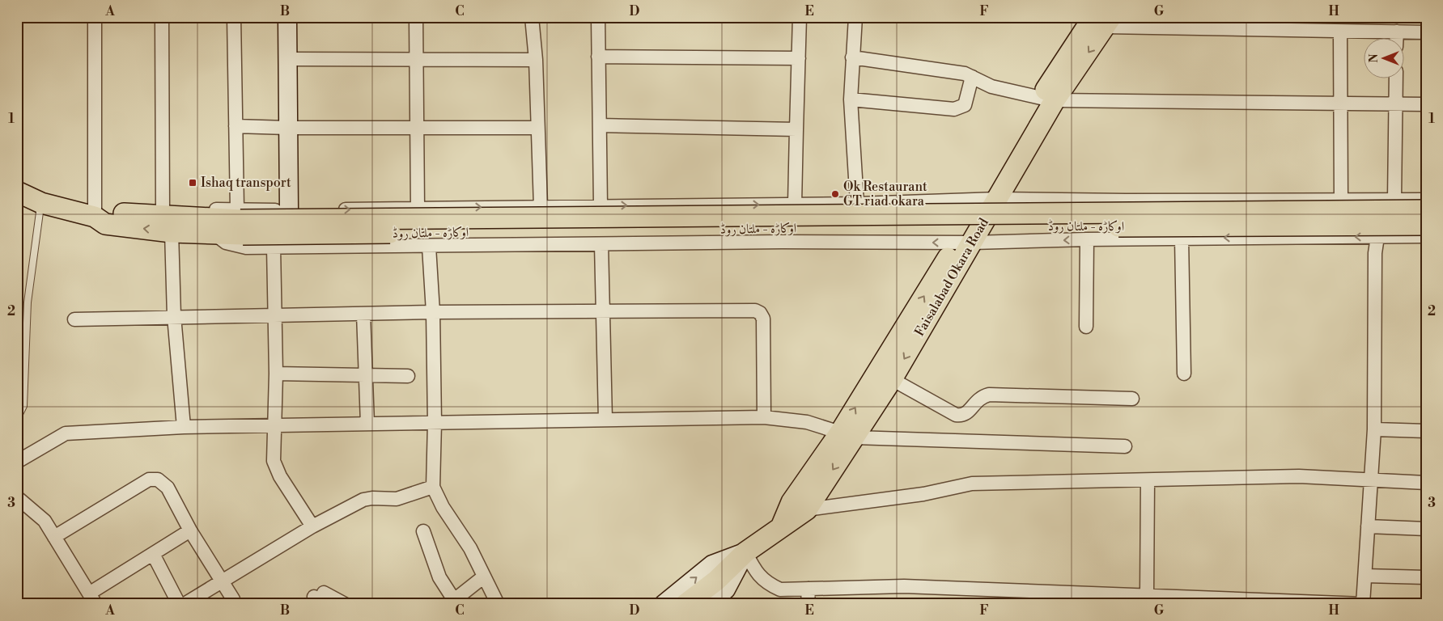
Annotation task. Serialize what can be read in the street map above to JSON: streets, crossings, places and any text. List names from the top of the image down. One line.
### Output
{"streets":{"main road":["اوکاڑہ - ملتان روڈ","Faisalabad Okara Road"]},"places":{"transit":["Ishaq transport"],"other":["Ok Restaurant GT riad okara"]},"north":"left","grid":{"columns":["A","B","C","D","E","F","G","H"],"rows":["1","2","3"]}}
